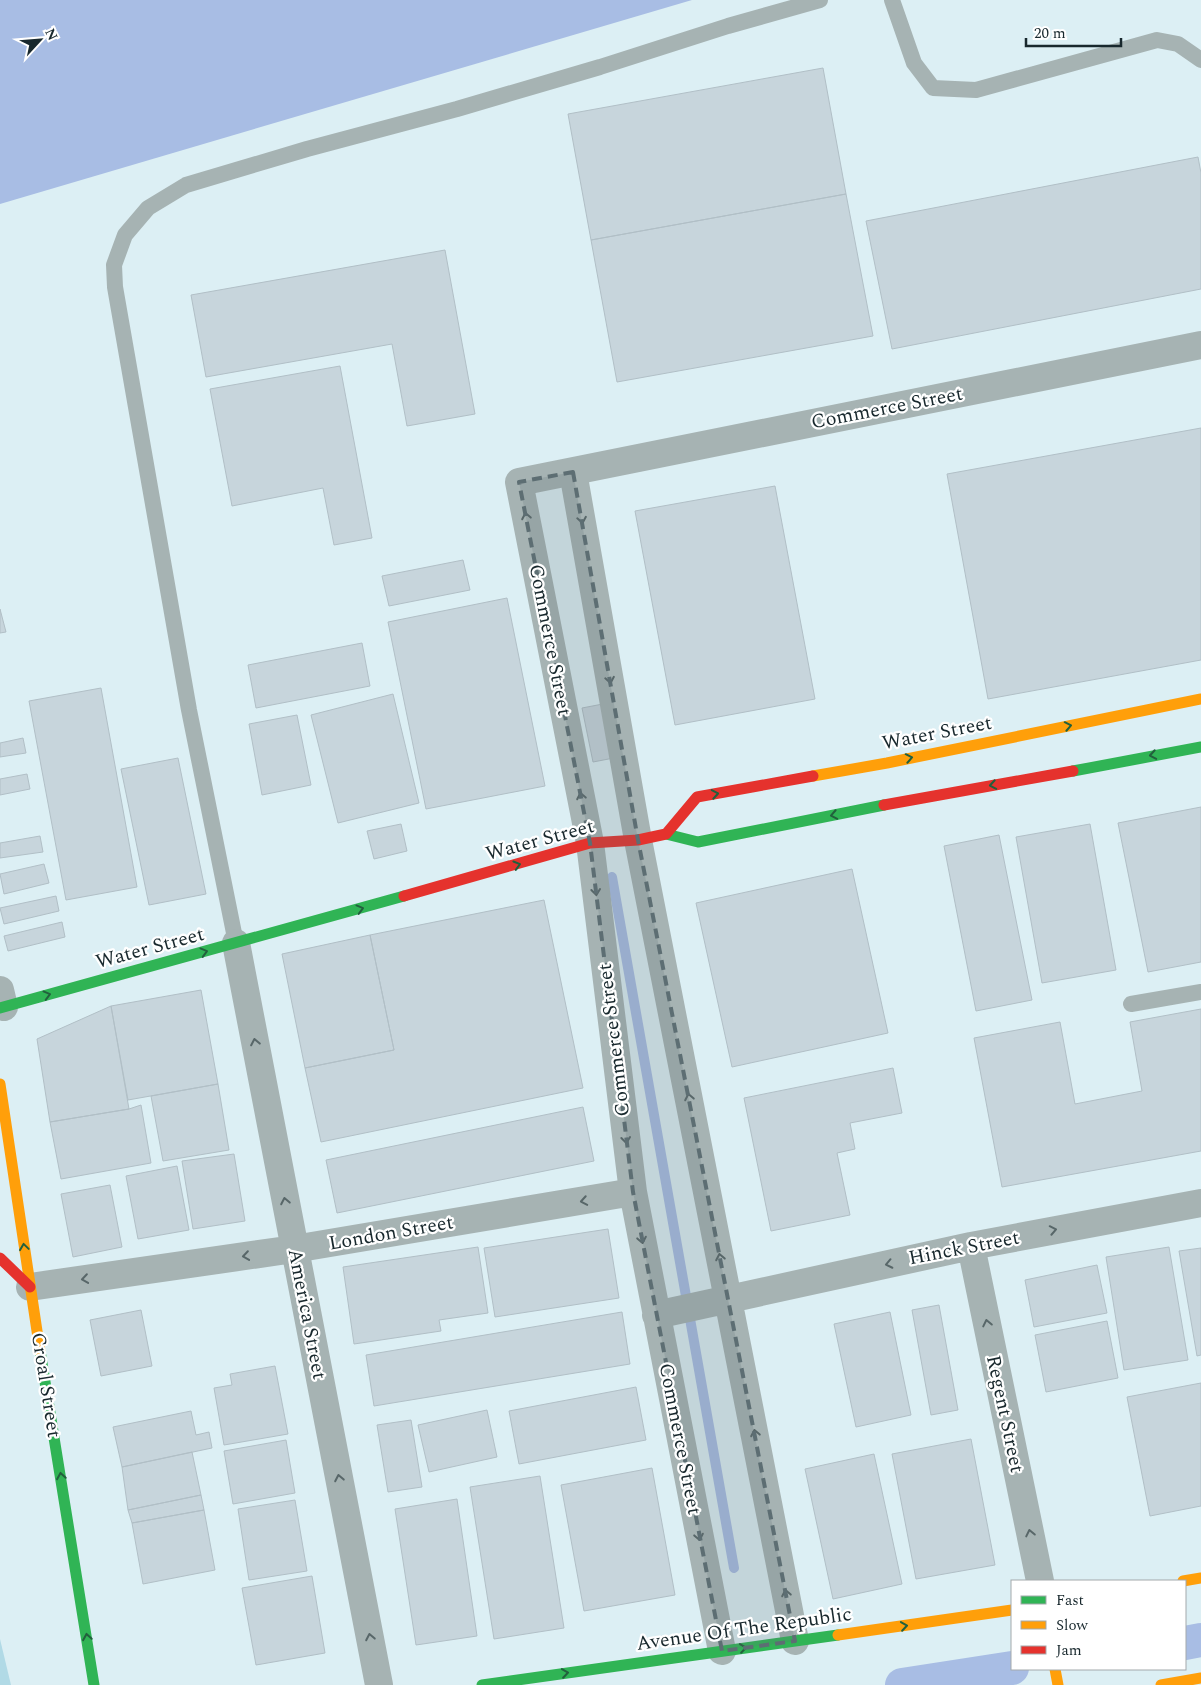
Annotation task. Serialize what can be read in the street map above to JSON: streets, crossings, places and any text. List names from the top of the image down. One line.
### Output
{"streets":{"street":["Commerce Street","Water Street","London Street","Hinck Street","America Street","Croal Street","Regent Street","Avenue Of The Republic"]},"crossings":[["Commerce Street","Water Street"],["Commerce Street","London Street"],["Commerce Street","Hinck Street"],["Commerce Street","Avenue Of The Republic"],["Water Street","America Street"],["London Street","America Street"],["London Street","Croal Street"],["Hinck Street","Regent Street"]],"one_way":["London Street","America Street","Croal Street","Regent Street","Avenue Of The Republic"],"legend":["Fast","Slow","Jam"],"scale_bar":"20 m","north":"top right"}
